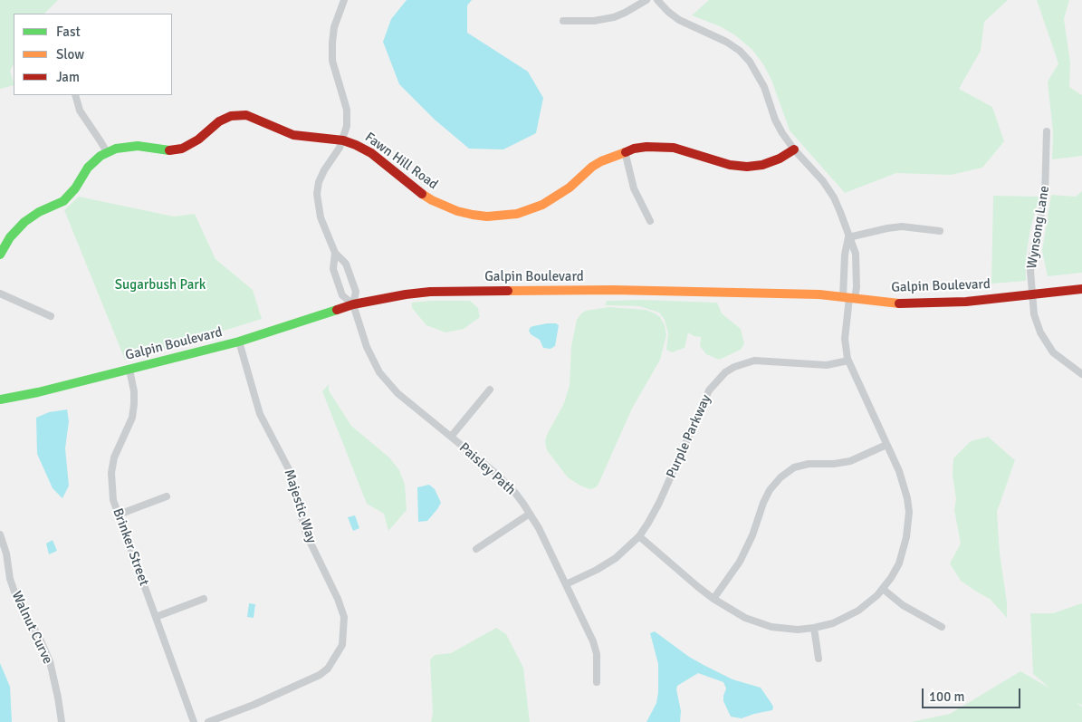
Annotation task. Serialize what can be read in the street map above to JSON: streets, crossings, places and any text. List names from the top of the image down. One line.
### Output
{"streets":{"street":["Fawn Hill Road","Wynsong Lane","Galpin Boulevard","Purple Parkway","Paisley Path","Majestic Way","Brinker Street","Walnut Curve"]},"crossings":[["Wynsong Lane","Galpin Boulevard"],["Galpin Boulevard","Paisley Path"],["Galpin Boulevard","Majestic Way"],["Galpin Boulevard","Brinker Street"],["Purple Parkway","Paisley Path"]],"parks":["Sugarbush Park"],"legend":["Fast","Slow","Jam"],"scale_bar":"100 m"}
